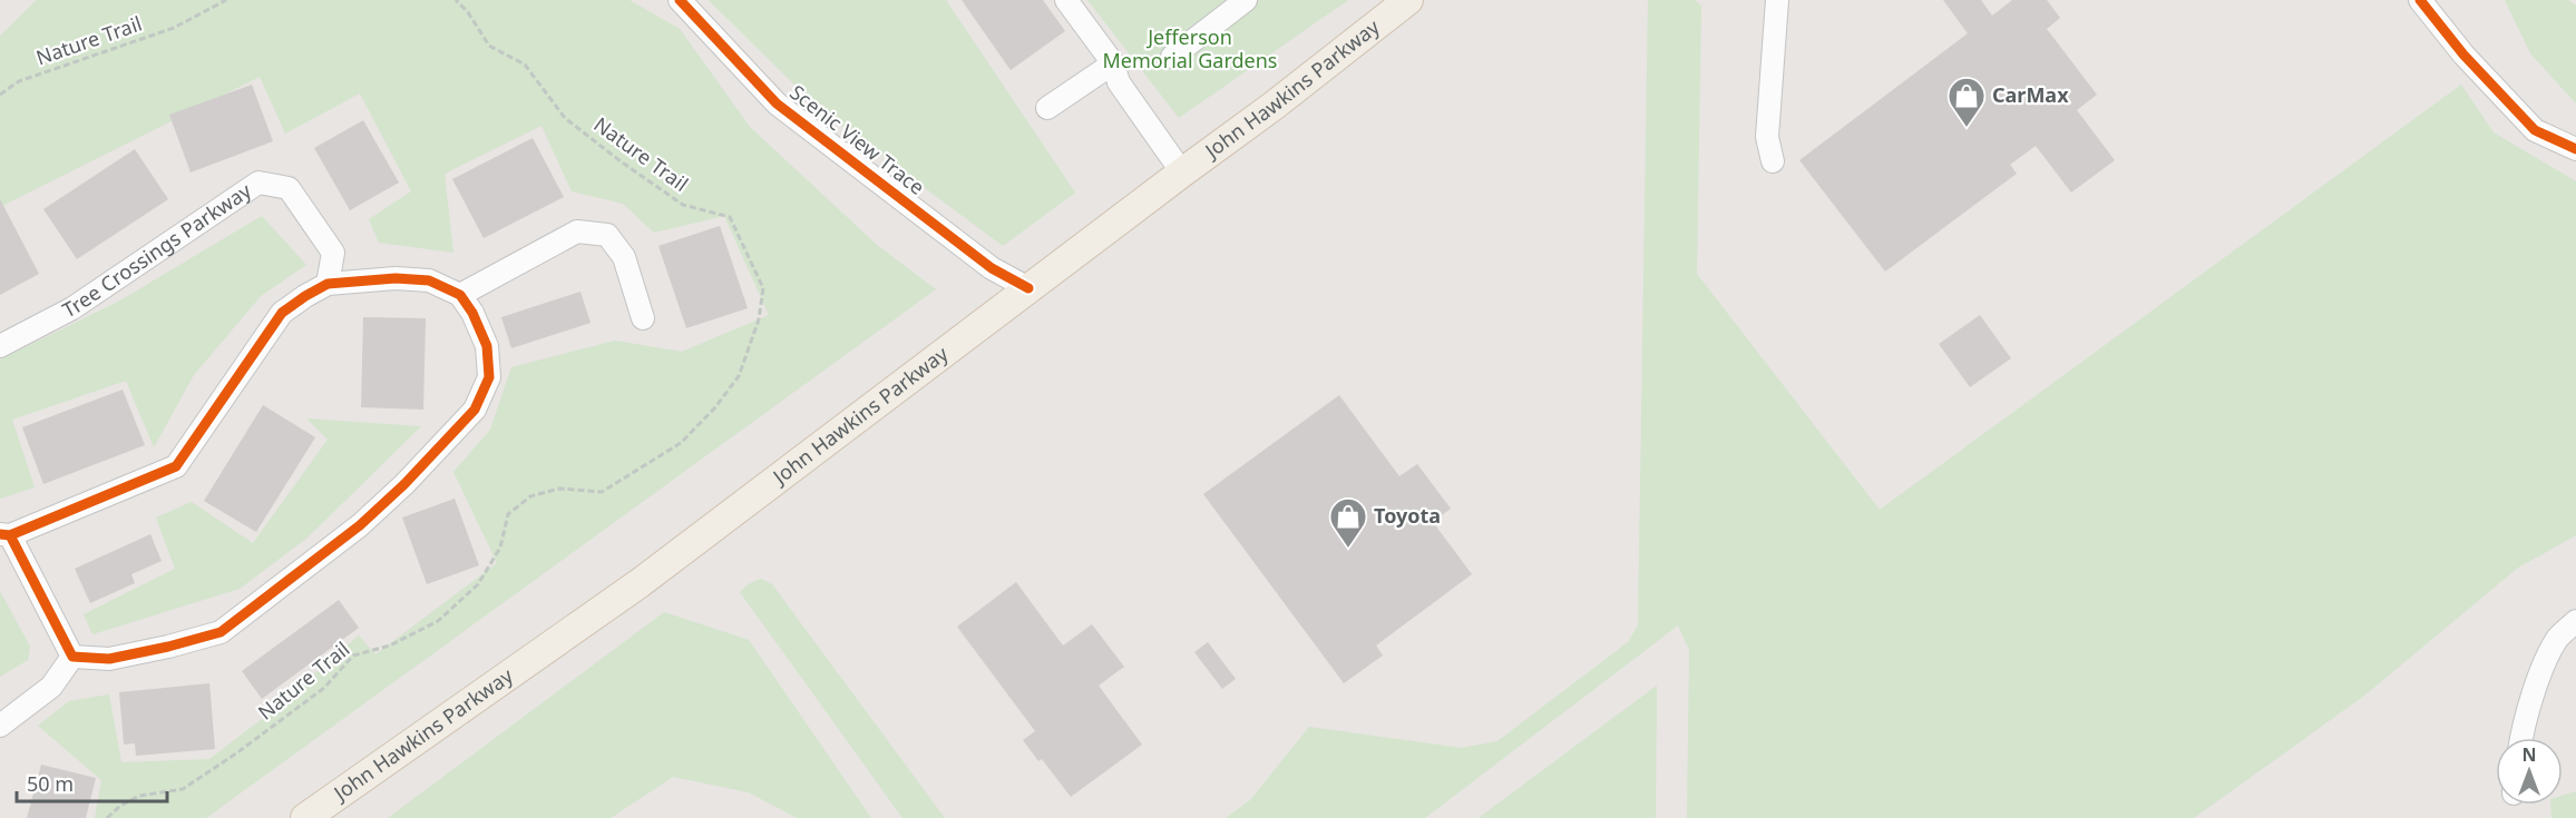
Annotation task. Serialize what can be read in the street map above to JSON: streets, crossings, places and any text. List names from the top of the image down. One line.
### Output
{"streets":{"main road":["John Hawkins Parkway"],"street":["Scenic View Trace","Tree Crossings Parkway"],"path":["Nature Trail"]},"crossings":[["John Hawkins Parkway","Scenic View Trace"]],"parks":["Jefferson Memorial Gardens"],"places":{"shop":["CarMax","Toyota"]},"scale_bar":"50 m","north":"top"}
